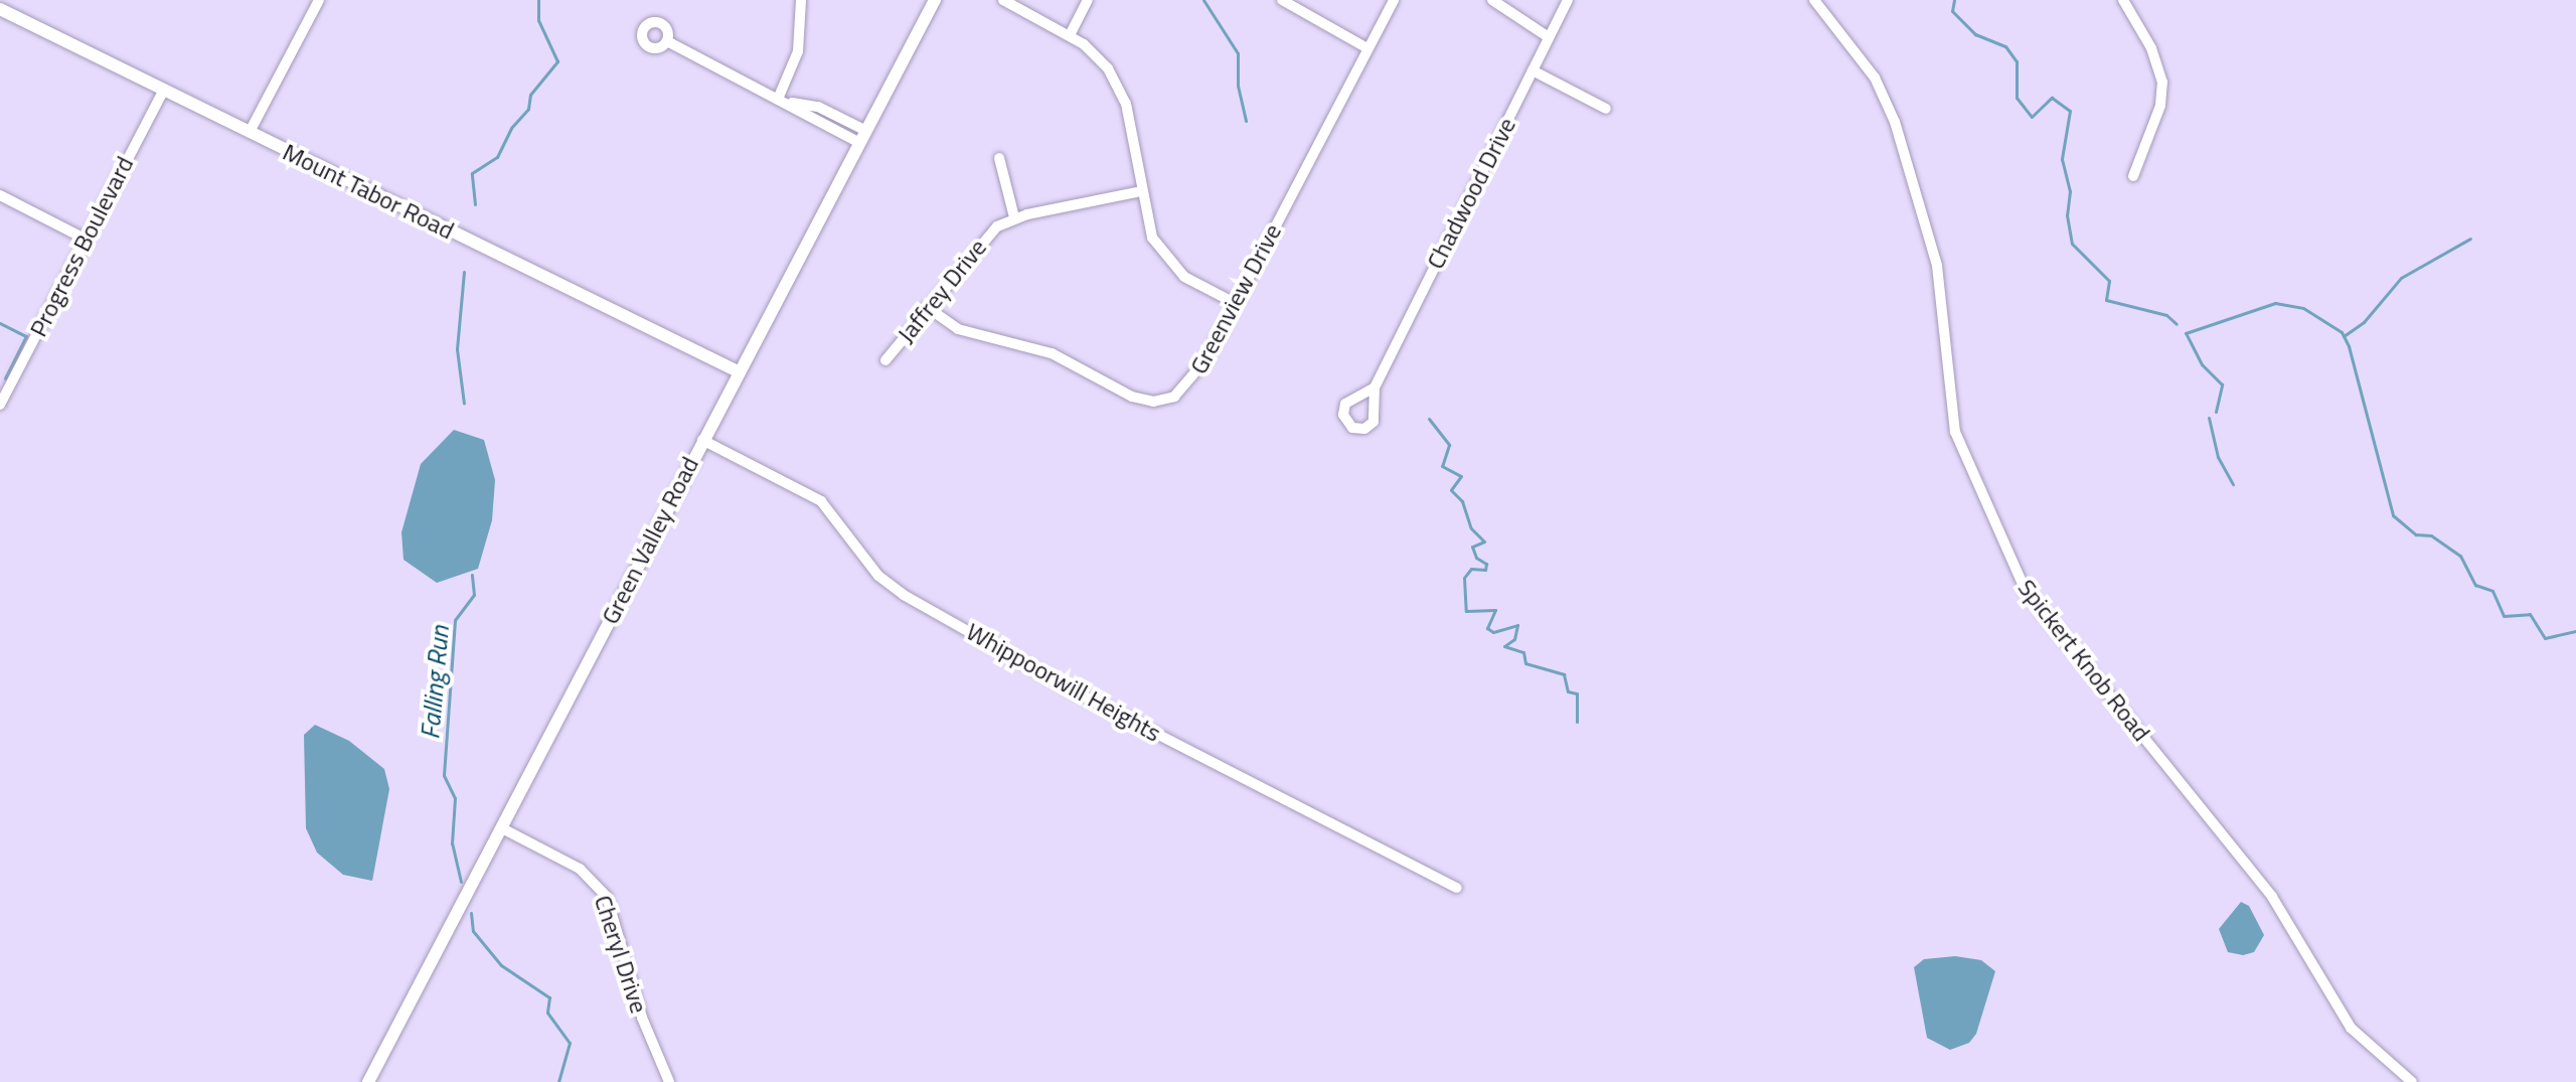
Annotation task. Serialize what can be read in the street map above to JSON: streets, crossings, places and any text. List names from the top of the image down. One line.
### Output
{"streets":{"street":["Mount Tabor Road","Chadwood Drive","Progress Boulevard","Jaffrey Drive","Greenview Drive","Green Valley Road","Spickert Knob Road","Whippoorwill Heights","Cheryl Drive"]},"crossings":[["Mount Tabor Road","Progress Boulevard"],["Mount Tabor Road","Green Valley Road"],["Jaffrey Drive","Greenview Drive"],["Green Valley Road","Whippoorwill Heights"],["Green Valley Road","Cheryl Drive"]],"water":["Falling Run"]}
